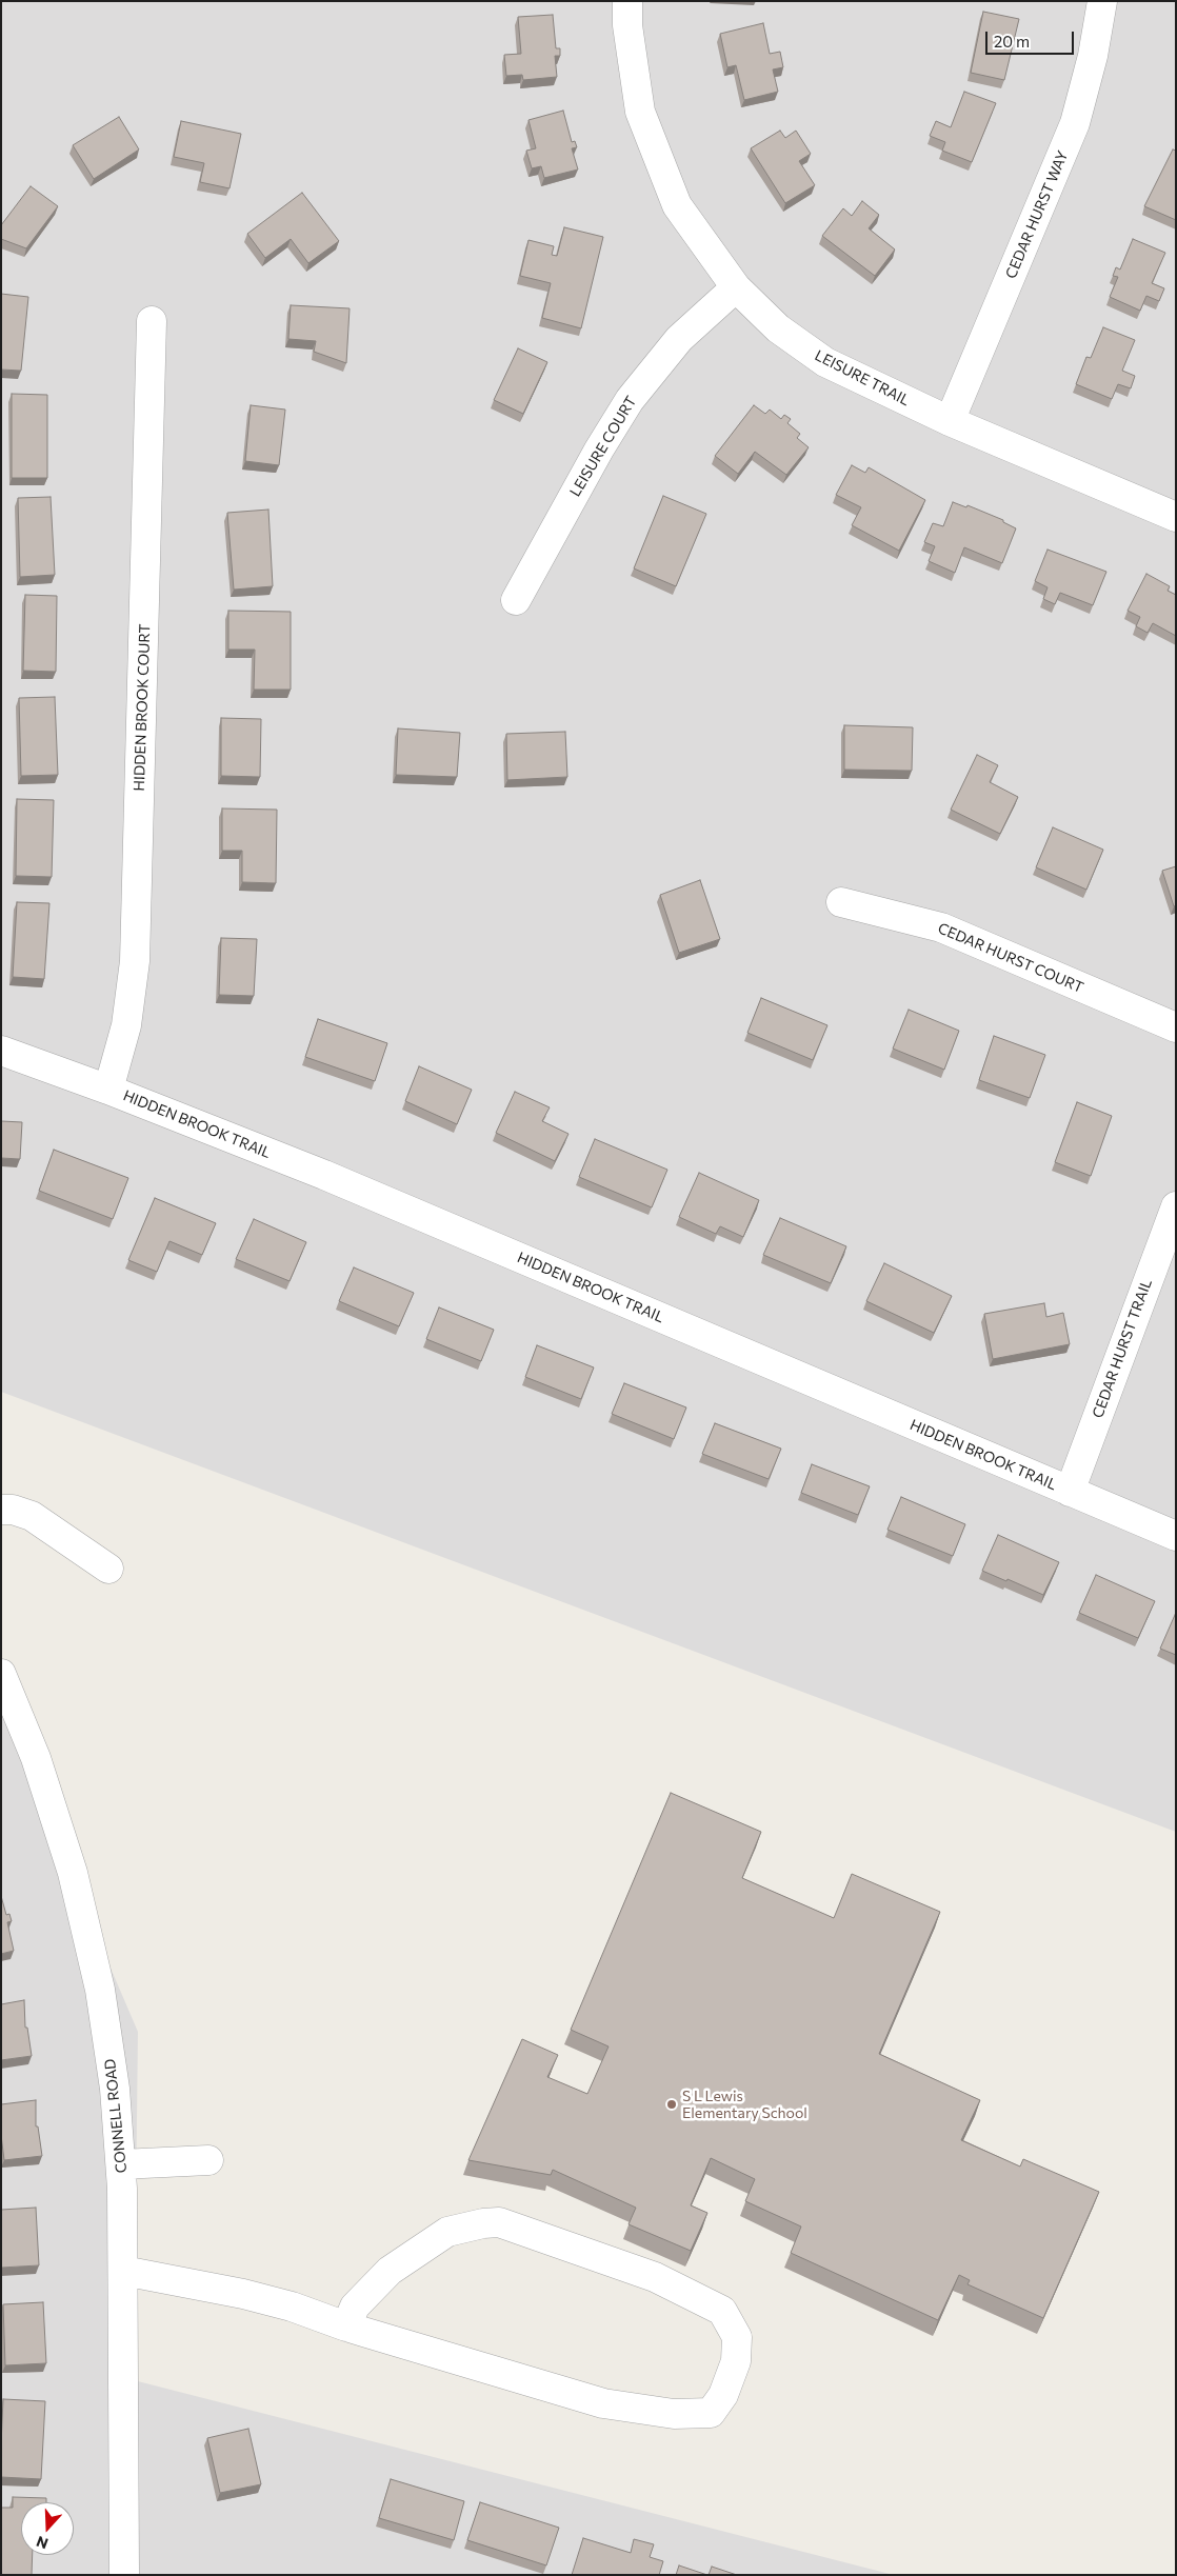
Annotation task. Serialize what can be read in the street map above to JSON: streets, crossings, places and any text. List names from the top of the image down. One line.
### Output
{"streets":{"street":["CEDAR HURST WAY","LEISURE TRAIL","LEISURE COURT","HIDDEN BROOK COURT","CEDAR HURST COURT","HIDDEN BROOK TRAIL","CEDAR HURST TRAIL","CONNELL ROAD"]},"crossings":[["CEDAR HURST WAY","LEISURE TRAIL"],["LEISURE TRAIL","LEISURE COURT"],["HIDDEN BROOK COURT","HIDDEN BROOK TRAIL"],["HIDDEN BROOK TRAIL","CEDAR HURST TRAIL"]],"places":["S L Lewis Elementary School"],"scale_bar":"20 m","north":"bottom"}
